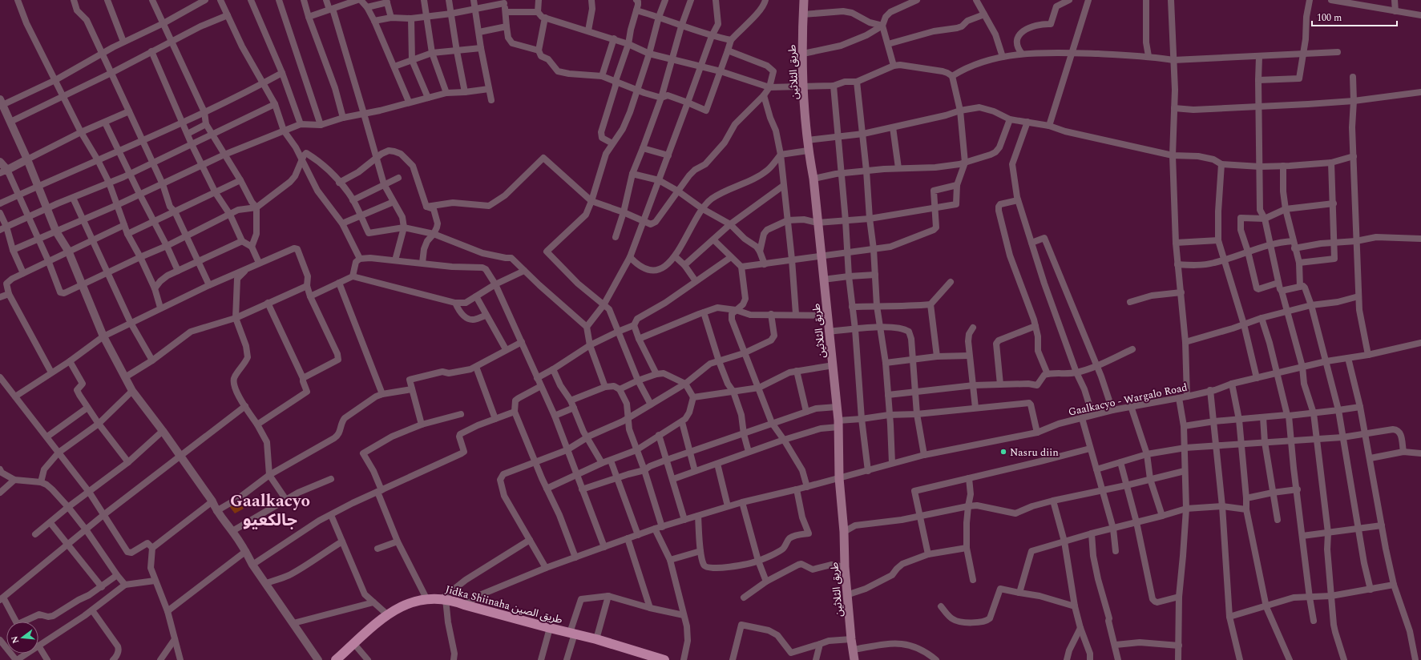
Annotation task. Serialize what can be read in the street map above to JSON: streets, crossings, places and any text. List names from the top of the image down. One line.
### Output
{"streets":{"main road":["طريق الثلاثين","Jidka Shiinaha طريق الصين"],"street":["Gaalkacyo - Wargalo Road"]},"crossings":[["طريق الثلاثين","Gaalkacyo - Wargalo Road"],["Gaalkacyo - Wargalo Road","Jidka Shiinaha طريق الصين"]],"districts":["Gaalkacyo جالكعيو"],"places":["Nasru diin"],"scale_bar":"100 m","north":"left"}
